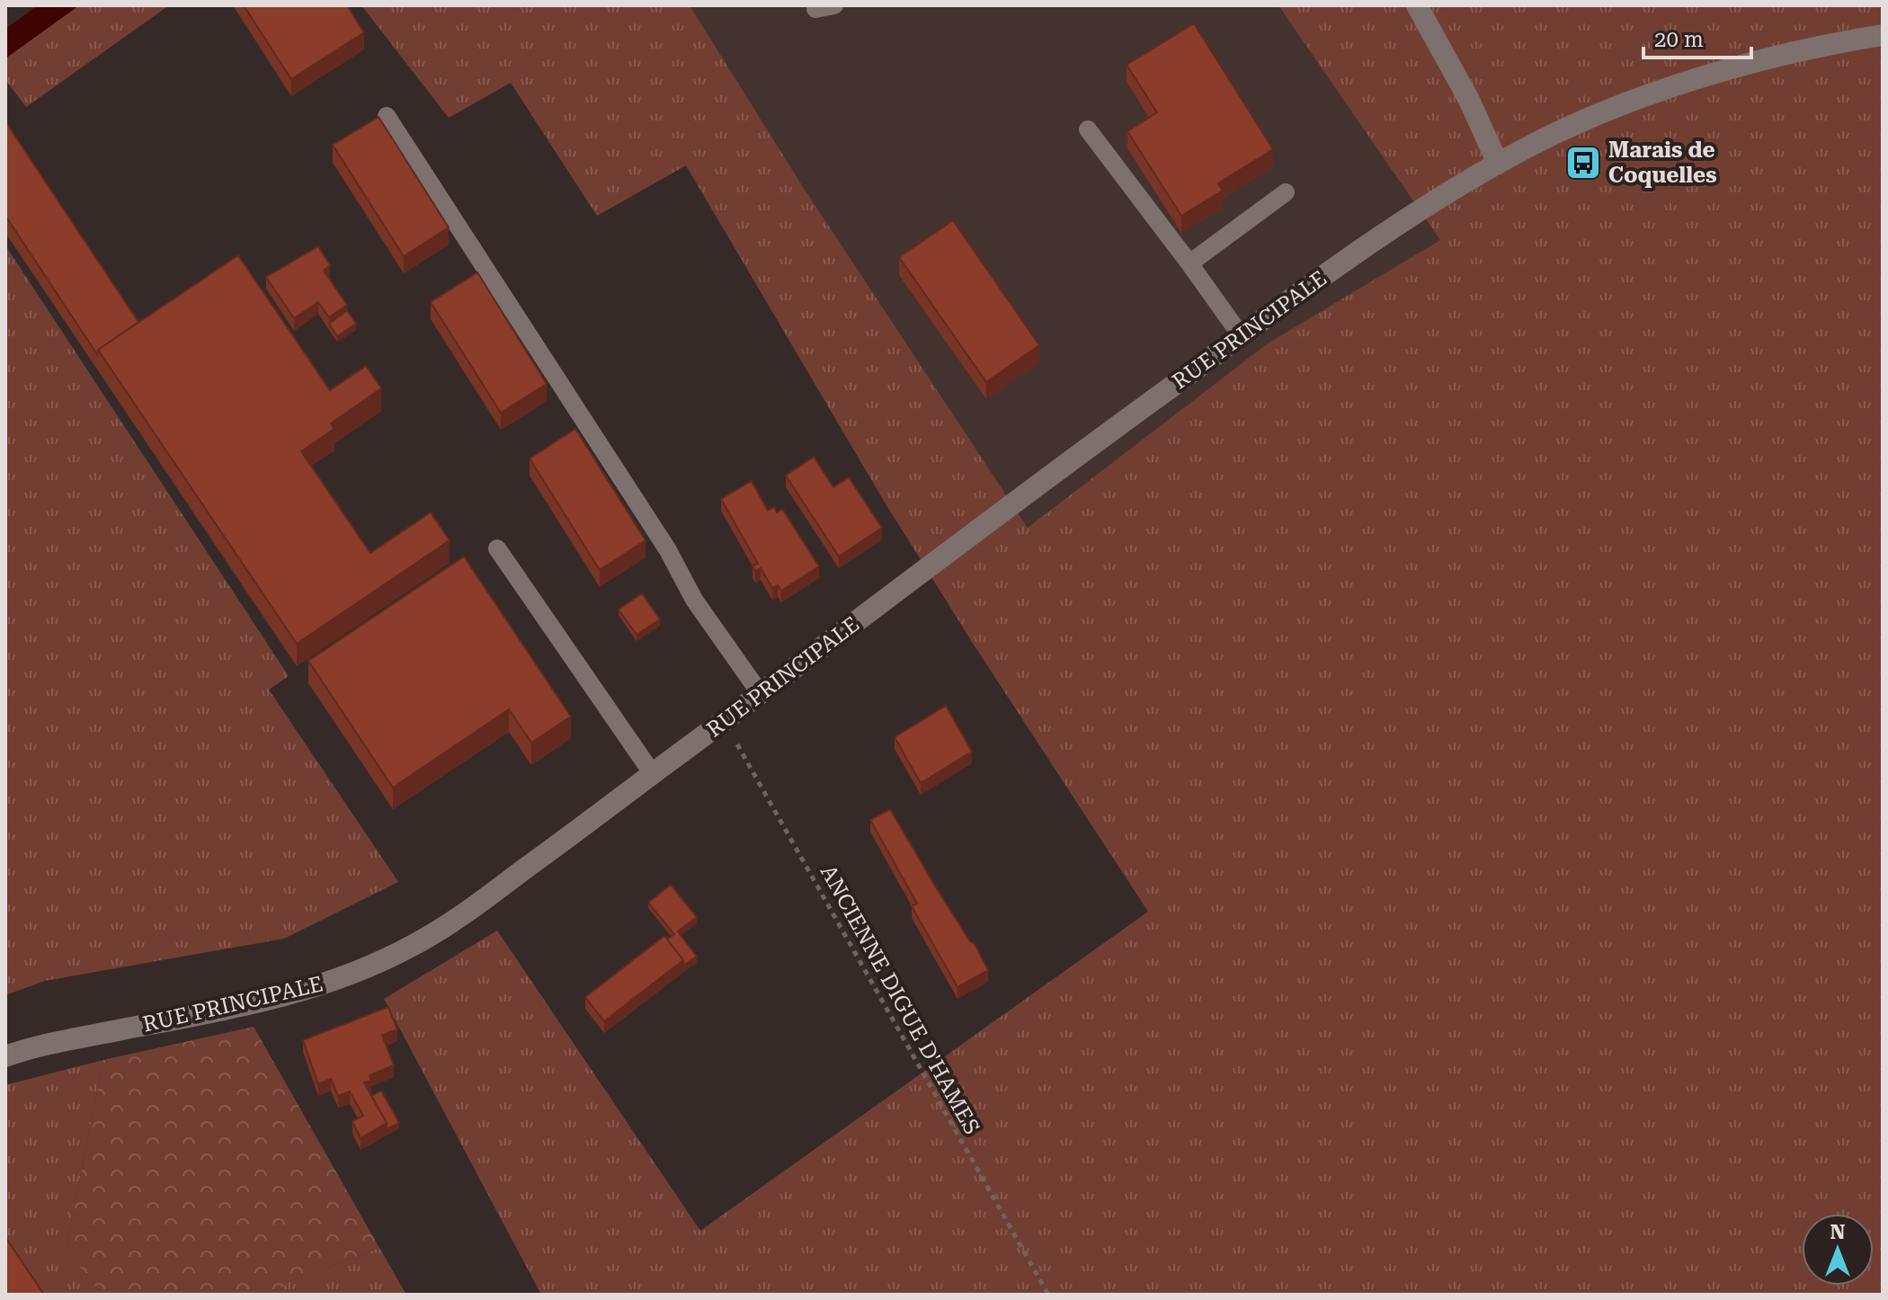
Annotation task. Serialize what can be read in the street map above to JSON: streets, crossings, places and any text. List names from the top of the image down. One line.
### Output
{"streets":{"street":["RUE PRINCIPALE"],"path":["ANCIENNE DIGUE D'HAMES"]},"crossings":[["RUE PRINCIPALE","ANCIENNE DIGUE D'HAMES"]],"places":{"bus stop":["Marais de Coquelles"]},"scale_bar":"20 m","north":"top"}
